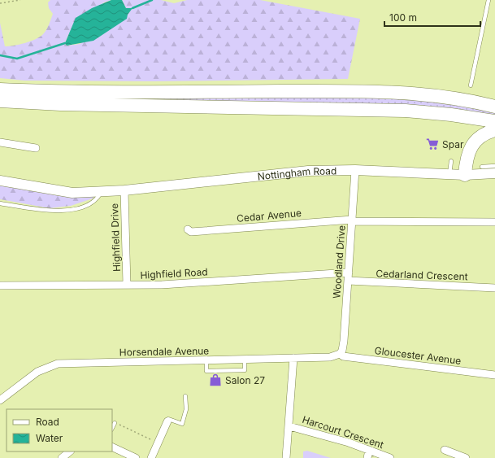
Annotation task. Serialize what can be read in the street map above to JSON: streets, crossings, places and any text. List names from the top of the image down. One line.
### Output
{"streets":{"street":["Nottingham Road","Cedar Avenue","Highfield Drive","Woodland Drive","Highfield Road","Cedarland Crescent","Horsendale Avenue","Gloucester Avenue","Harcourt Crescent"]},"crossings":[["Nottingham Road","Highfield Drive"],["Nottingham Road","Woodland Drive"],["Cedar Avenue","Woodland Drive"],["Highfield Drive","Highfield Road"],["Woodland Drive","Highfield Road"],["Woodland Drive","Cedarland Crescent"],["Woodland Drive","Horsendale Avenue"],["Woodland Drive","Gloucester Avenue"],["Horsendale Avenue","Gloucester Avenue"]],"places":{"supermarket":["Spar"],"shop":["Salon 27"]},"legend":["Road","Water"],"scale_bar":"100 m"}
